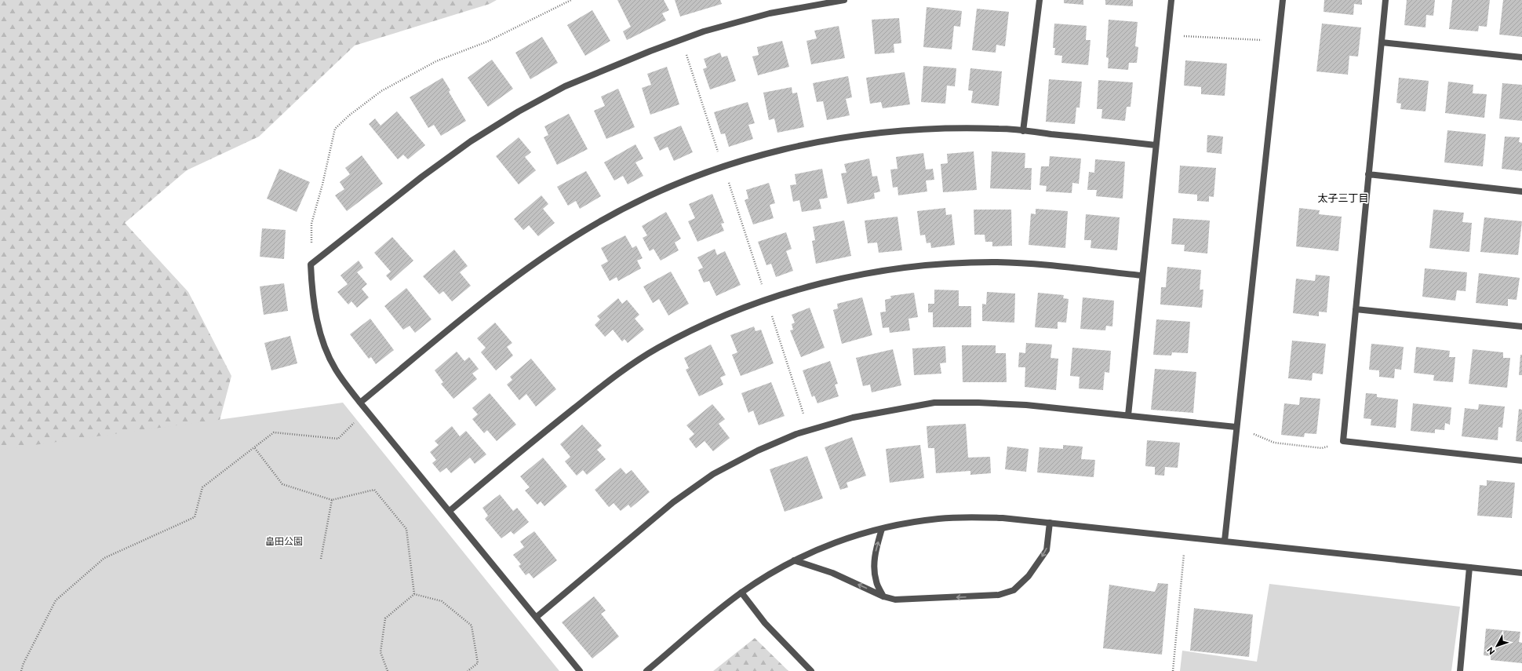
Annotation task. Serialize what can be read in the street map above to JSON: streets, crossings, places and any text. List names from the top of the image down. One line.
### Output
{"districts":["太子三丁目"],"parks":["畠田公園"],"north":"bottom left"}
